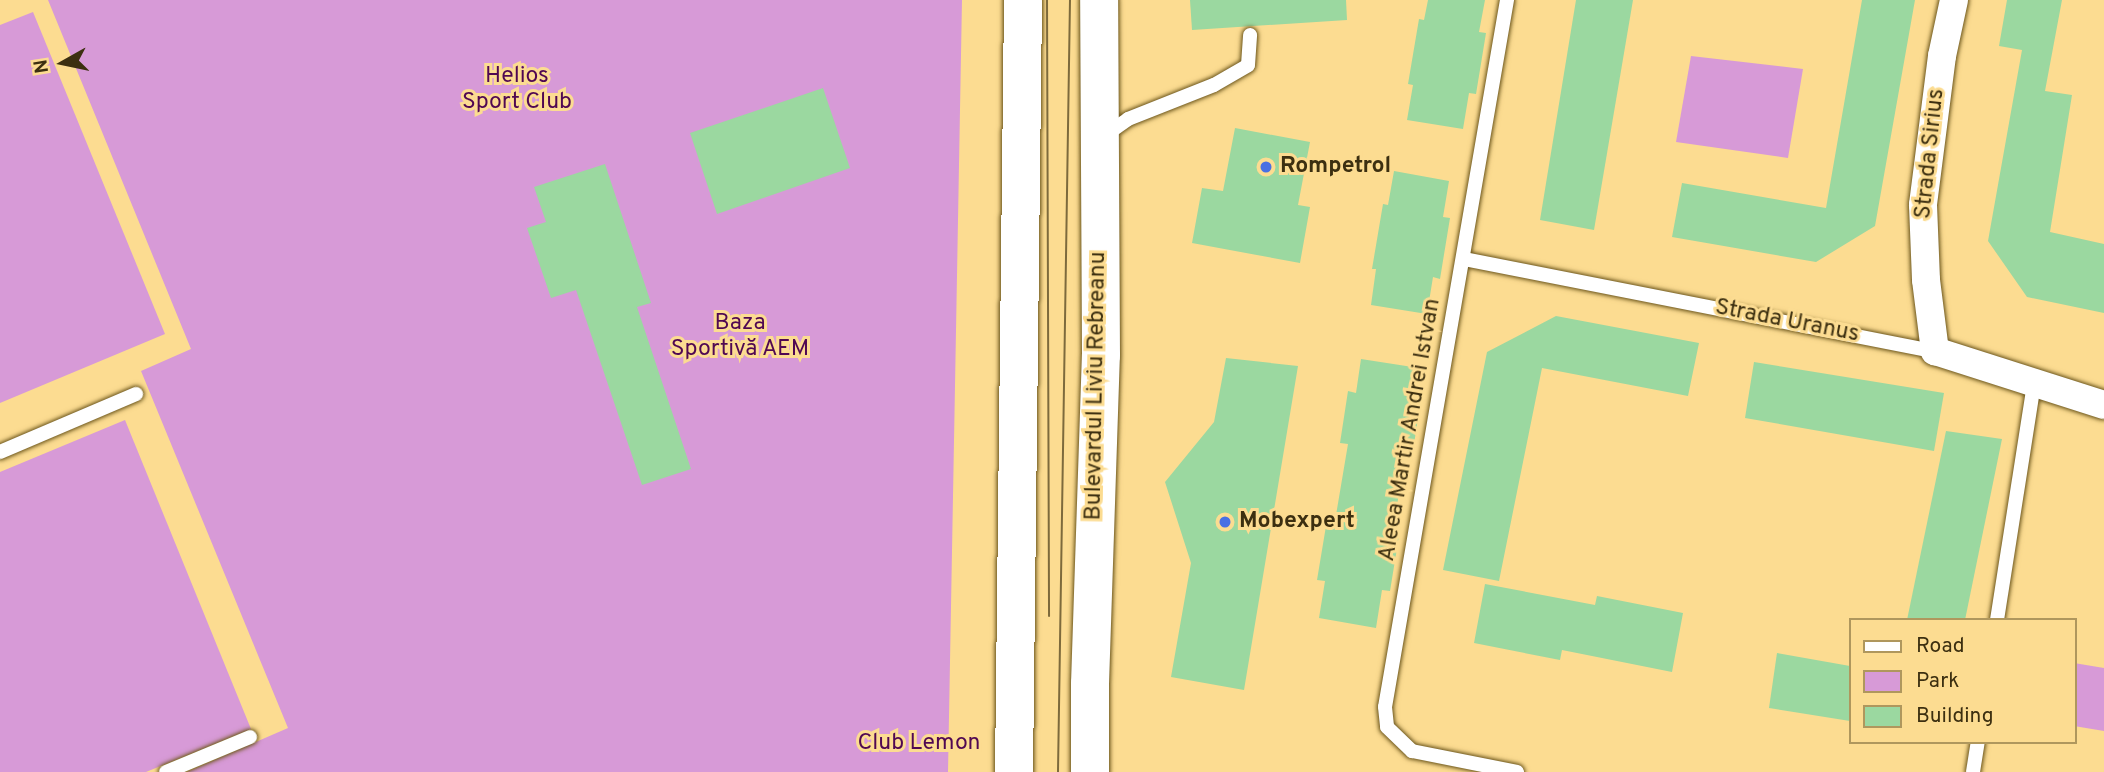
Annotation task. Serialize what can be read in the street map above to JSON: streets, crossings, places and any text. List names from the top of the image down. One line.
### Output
{"streets":{"main road":["Bulevardul Liviu Rebreanu"],"street":["Strada Sirius","Strada Uranus"],"lane":["Aleea Martir Andrei Istvan"]},"crossings":[["Strada Sirius","Strada Uranus"],["Strada Uranus","Aleea Martir Andrei Istvan"]],"parks":["Helios Sport Club","Baza Sportivă AEM","Club Lemon"],"places":["Rompetrol","Mobexpert"],"legend":["Road","Park","Building"],"north":"left"}
